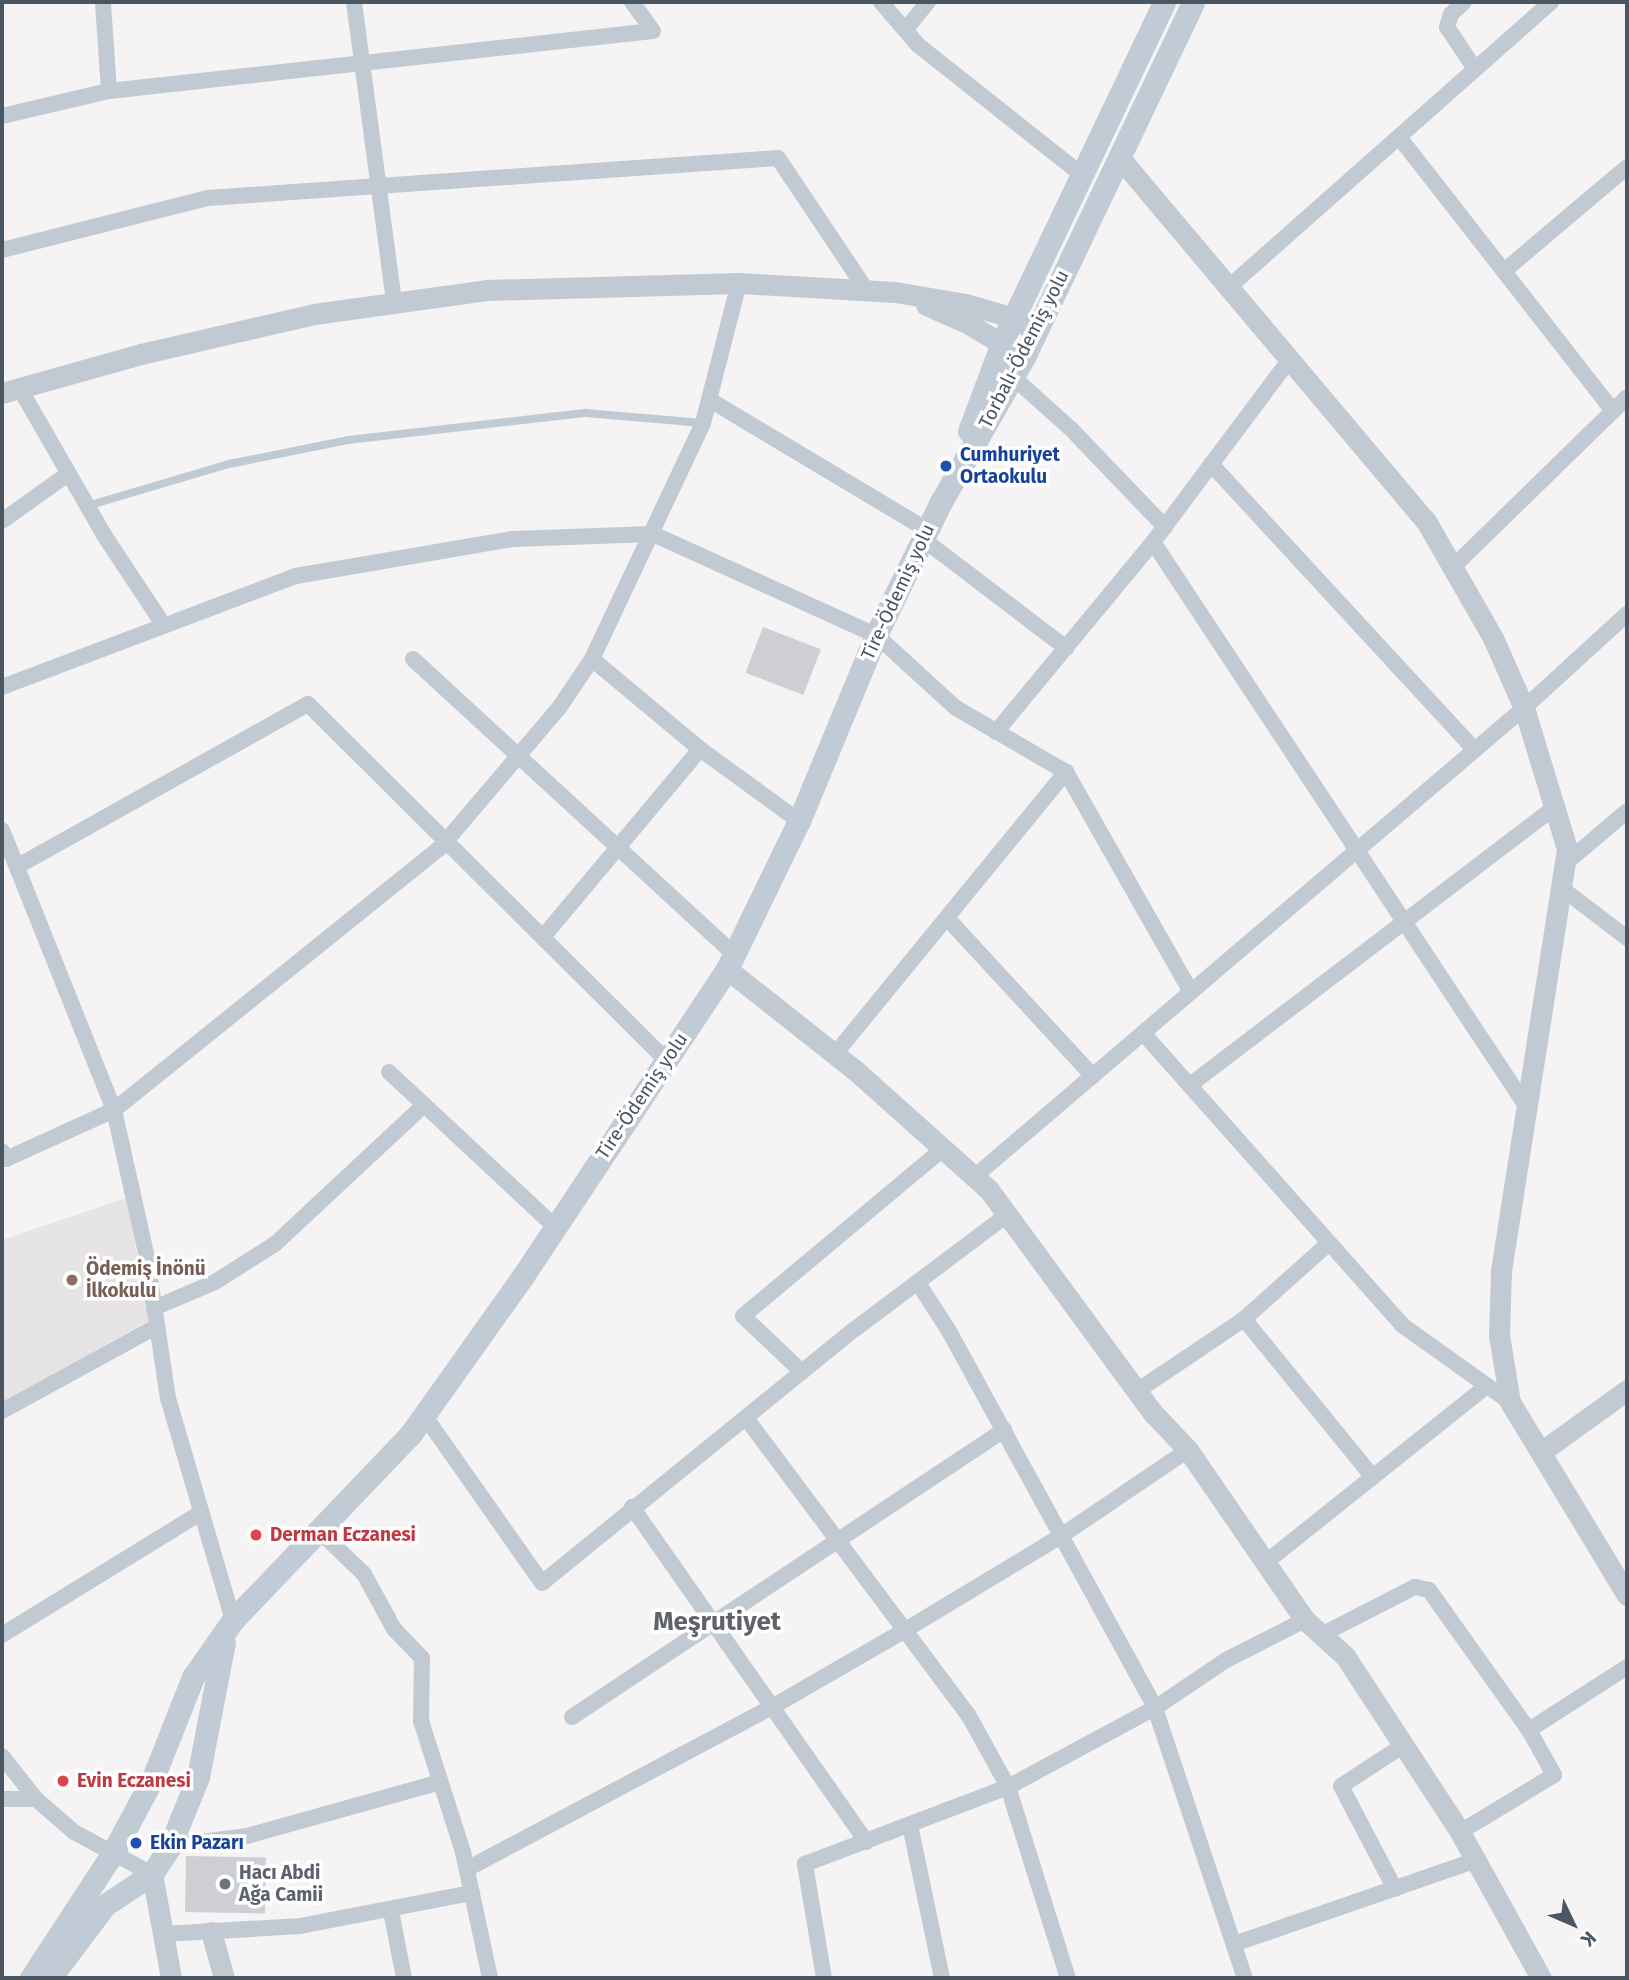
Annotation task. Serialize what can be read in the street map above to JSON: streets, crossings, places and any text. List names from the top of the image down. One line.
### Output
{"streets":{"main road":["Torbalı-Ödemiş yolu","Tire-Ödemiş yolu"]},"crossings":[["Torbalı-Ödemiş yolu","Tire-Ödemiş yolu"]],"districts":["Meşrutiyet"],"places":["Cumhuriyet Ortaokulu","Ödemiş İnönü İlkokulu","Derman Eczanesi","Evin Eczanesi","Ekin Pazarı","Hacı Abdi Ağa Camii"],"north":"bottom right"}
